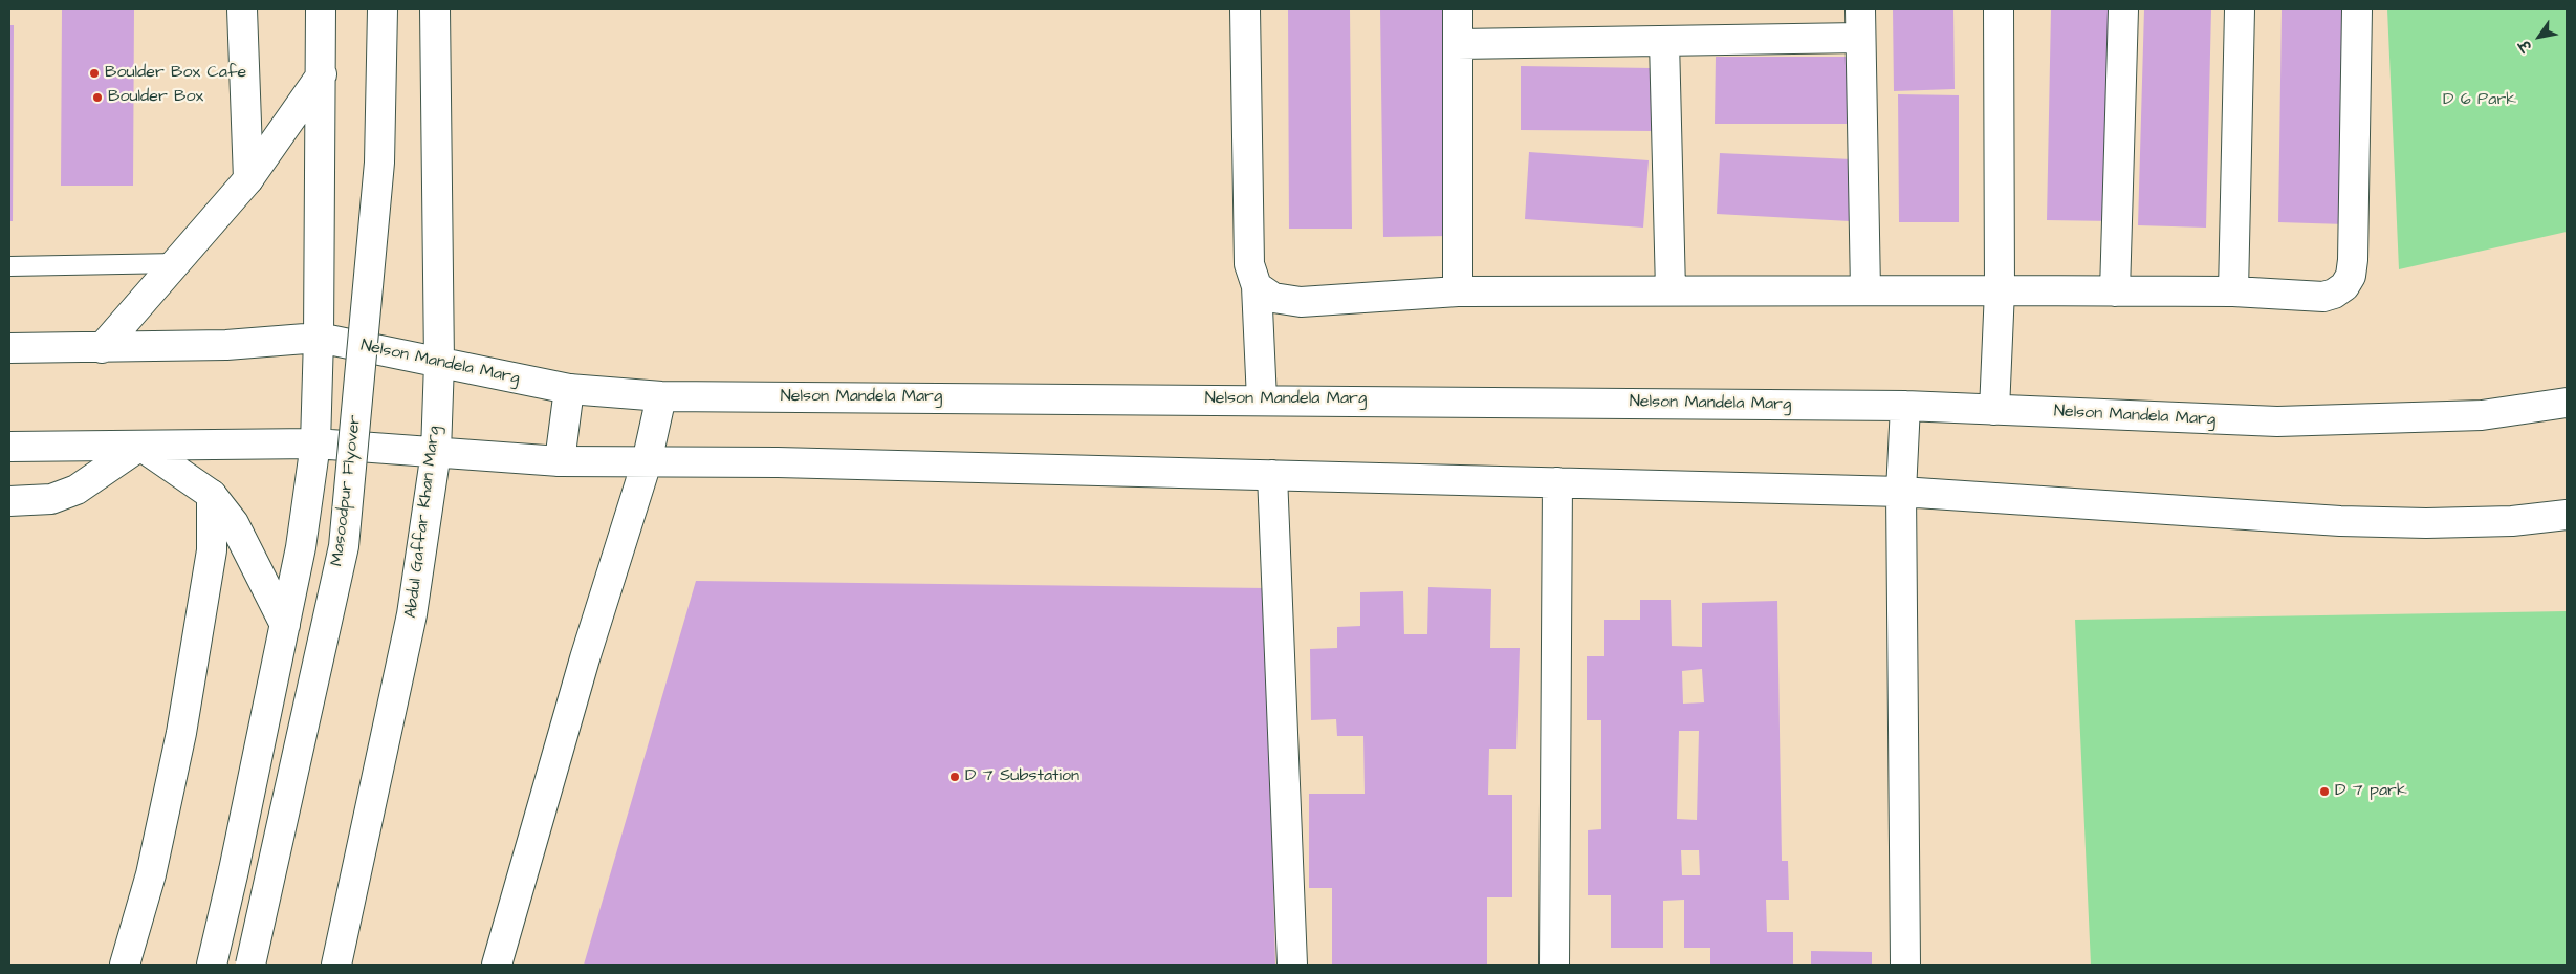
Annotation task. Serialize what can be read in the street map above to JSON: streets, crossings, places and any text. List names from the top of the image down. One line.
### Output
{"streets":{"street":["Nelson Mandela Marg","Masoodpur Flyover","Abdul Gaffar Khan Marg"]},"crossings":[["Nelson Mandela Marg","Abdul Gaffar Khan Marg"]],"parks":["D 6 Park"],"places":["Boulder Box Cafe","Boulder Box","D 7 Substation","D 7 park"],"north":"bottom left"}
